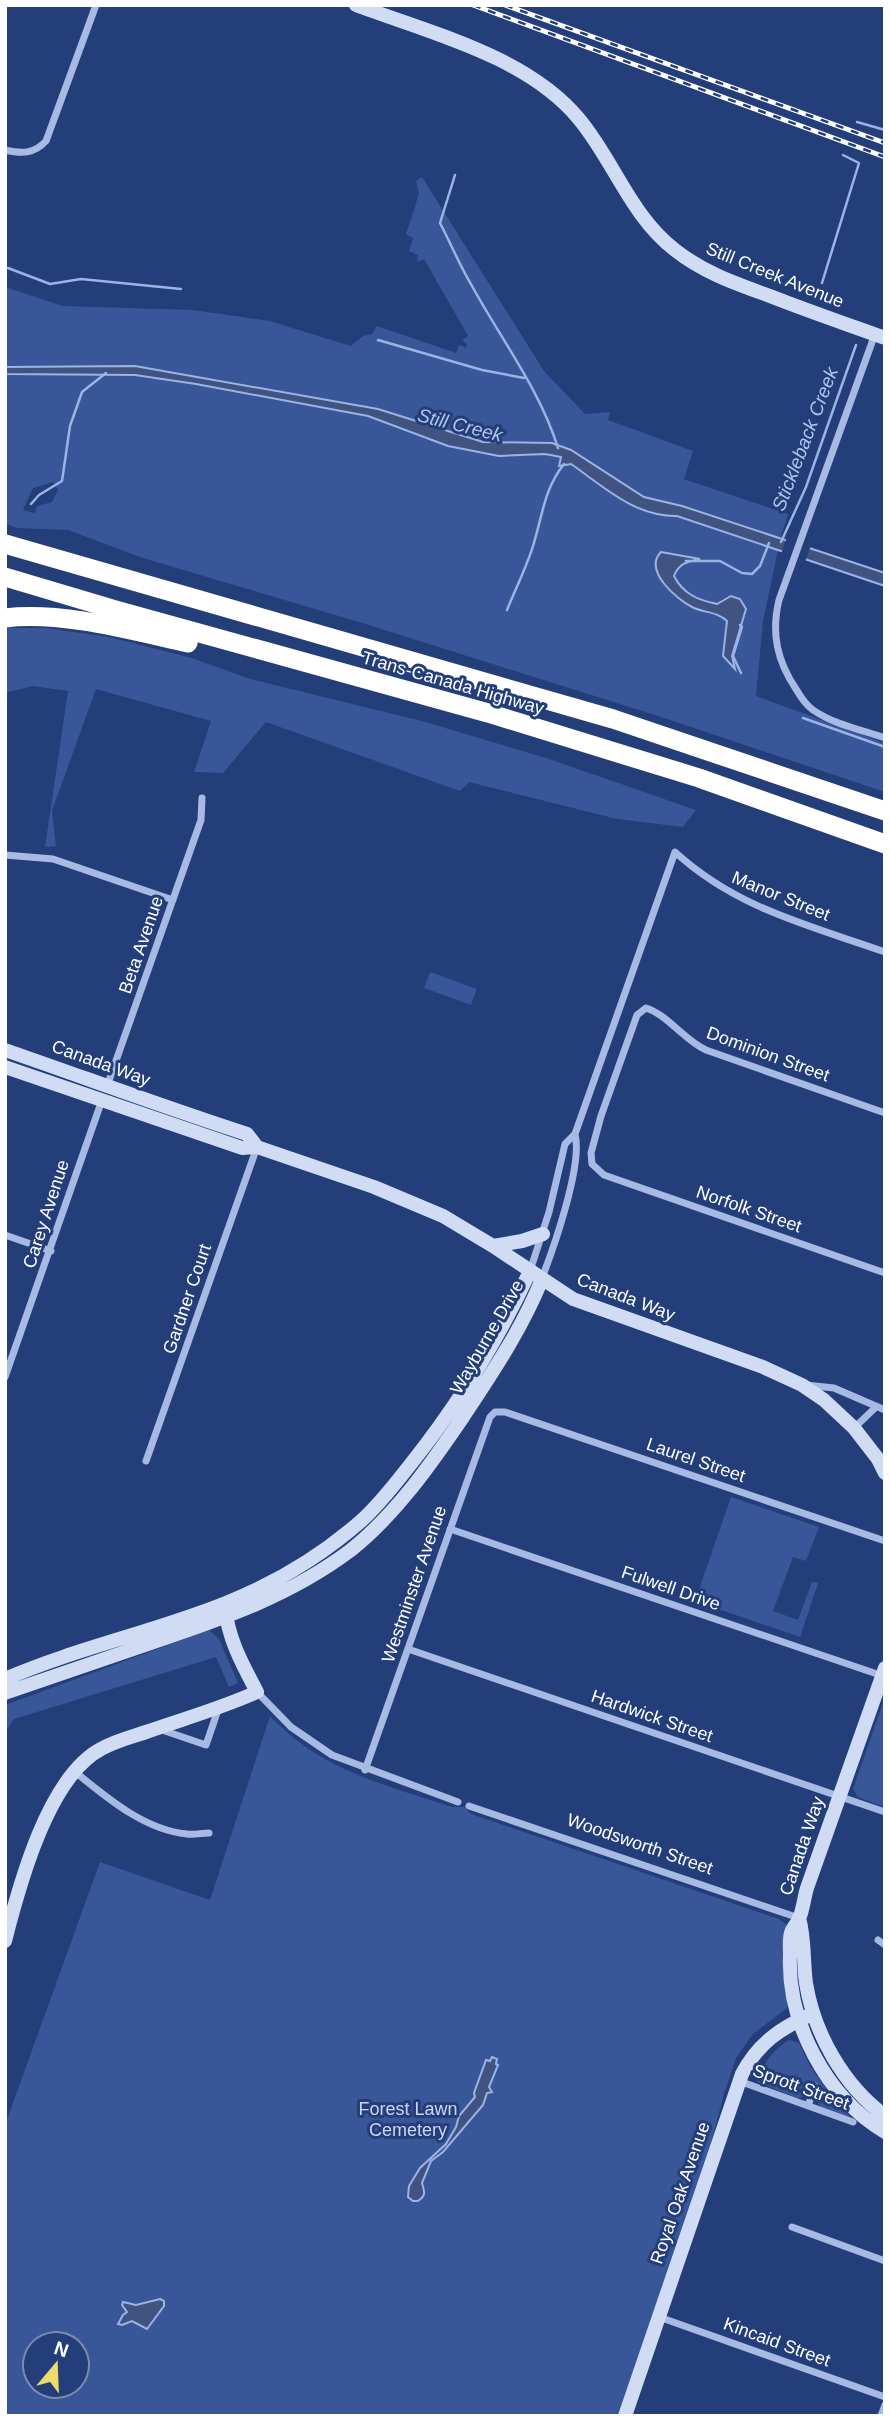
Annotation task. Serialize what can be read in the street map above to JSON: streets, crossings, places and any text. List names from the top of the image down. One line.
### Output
{"streets":{"highway":["Trans-Canada Highway"],"street":["Still Creek Avenue","Manor Street","Beta Avenue","Dominion Street","Canada Way","Norfolk Street","Carey Avenue","Gardner Court","Wayburne Drive","Laurel Street","Westminster Avenue","Fulwell Drive","Hardwick Street","Woodsworth Street","Sprott Street","Royal Oak Avenue","Kincaid Street"]},"crossings":[["Manor Street","Wayburne Drive"],["Beta Avenue","Canada Way"],["Beta Avenue","Carey Avenue"],["Dominion Street","Norfolk Street"],["Canada Way","Carey Avenue"],["Canada Way","Gardner Court"],["Canada Way","Wayburne Drive"],["Canada Way","Fulwell Drive"],["Canada Way","Hardwick Street"],["Canada Way","Woodsworth Street"],["Canada Way","Royal Oak Avenue"],["Laurel Street","Westminster Avenue"],["Westminster Avenue","Fulwell Drive"],["Westminster Avenue","Hardwick Street"],["Sprott Street","Royal Oak Avenue"],["Royal Oak Avenue","Kincaid Street"]],"water":["Still Creek","Stickleback Creek"],"parks":["Forest Lawn Cemetery"],"north":"top"}
